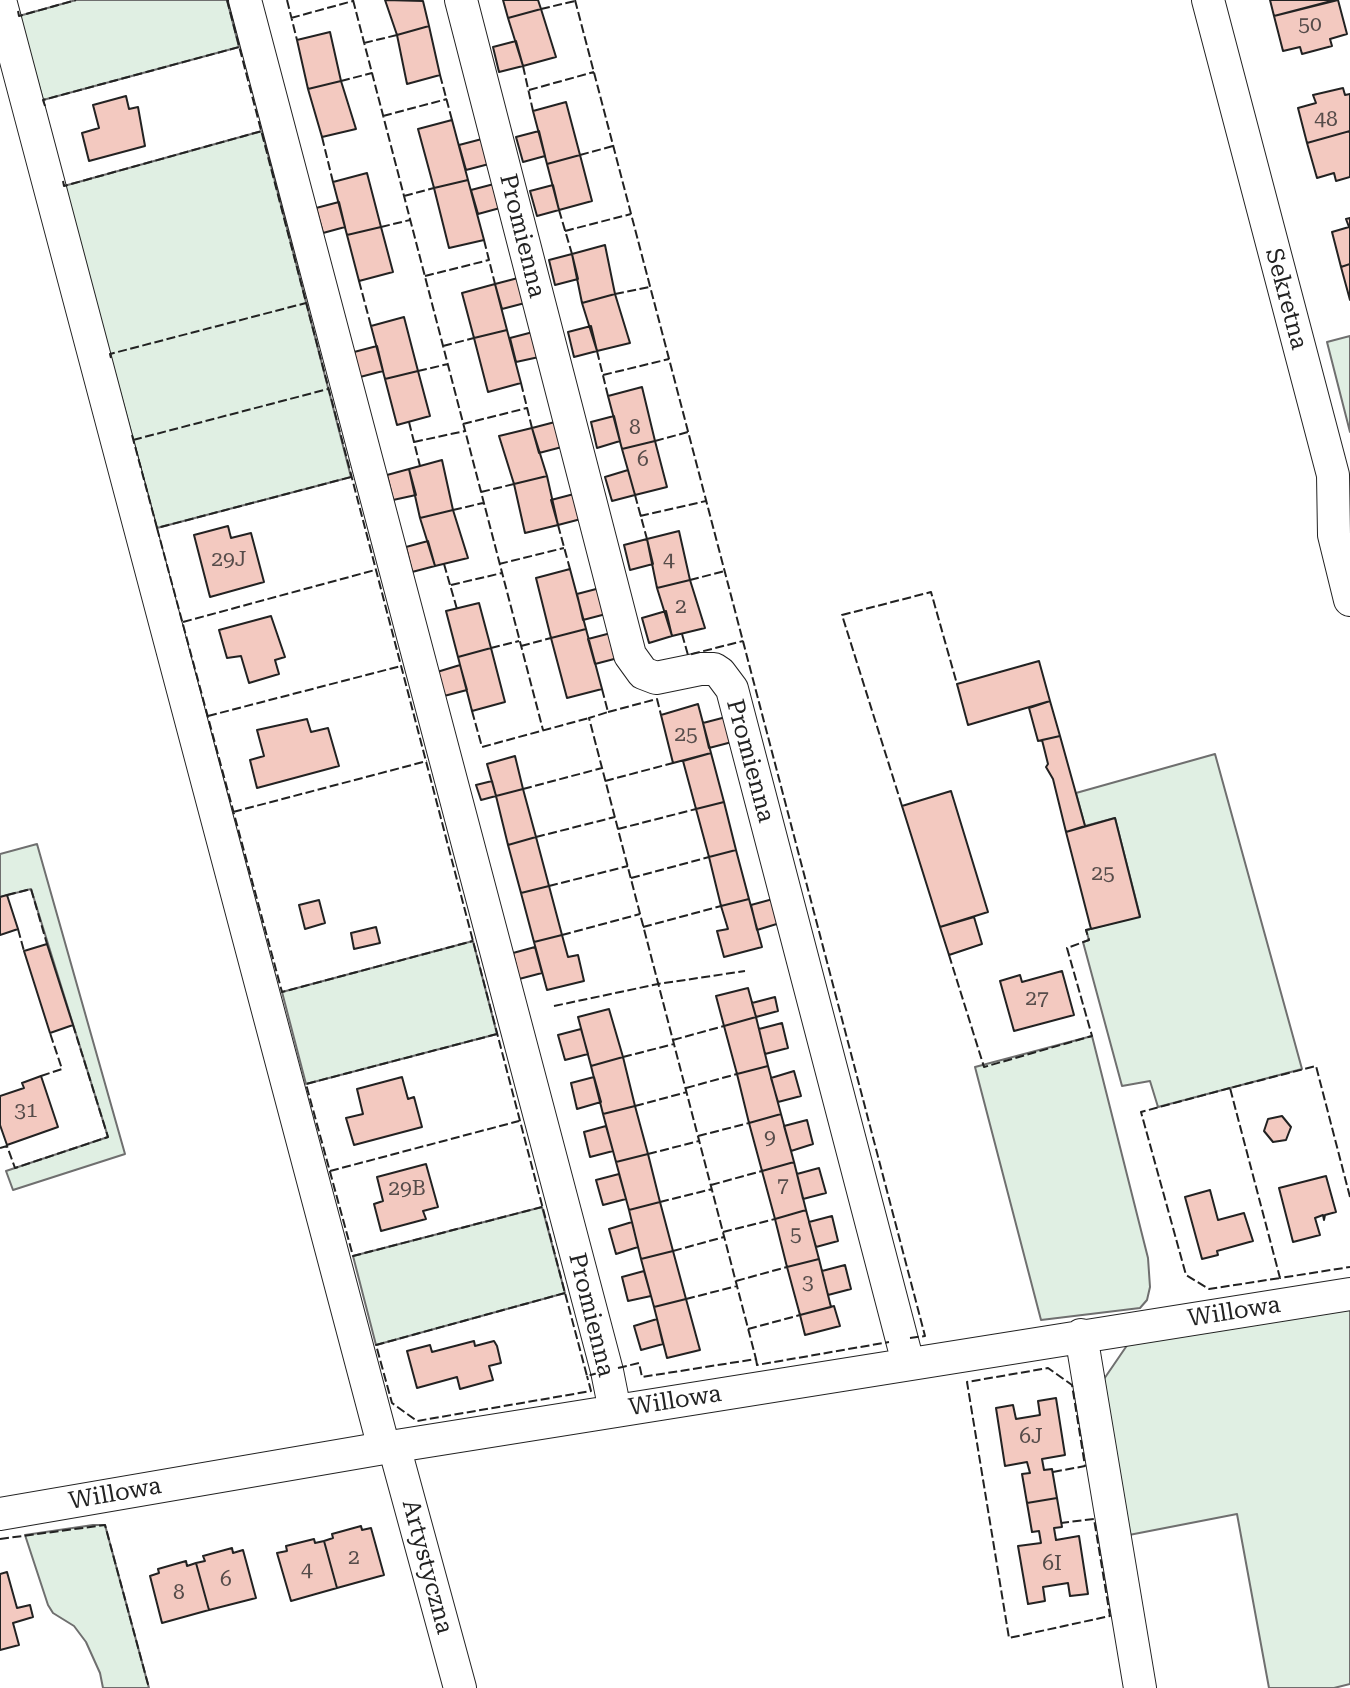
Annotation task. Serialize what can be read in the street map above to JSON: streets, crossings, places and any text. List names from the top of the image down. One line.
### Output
{"streets":{"street":["Promienna","Sekretna","Willowa","Artystyczna"]},"crossings":[["Promienna","Willowa"],["Willowa","Artystyczna"]],"house_numbers":["50","48","8","6","29J","4","2","25","25","27","31","9","7","29B","5","3","6J","2","6I","4","6","8"]}
